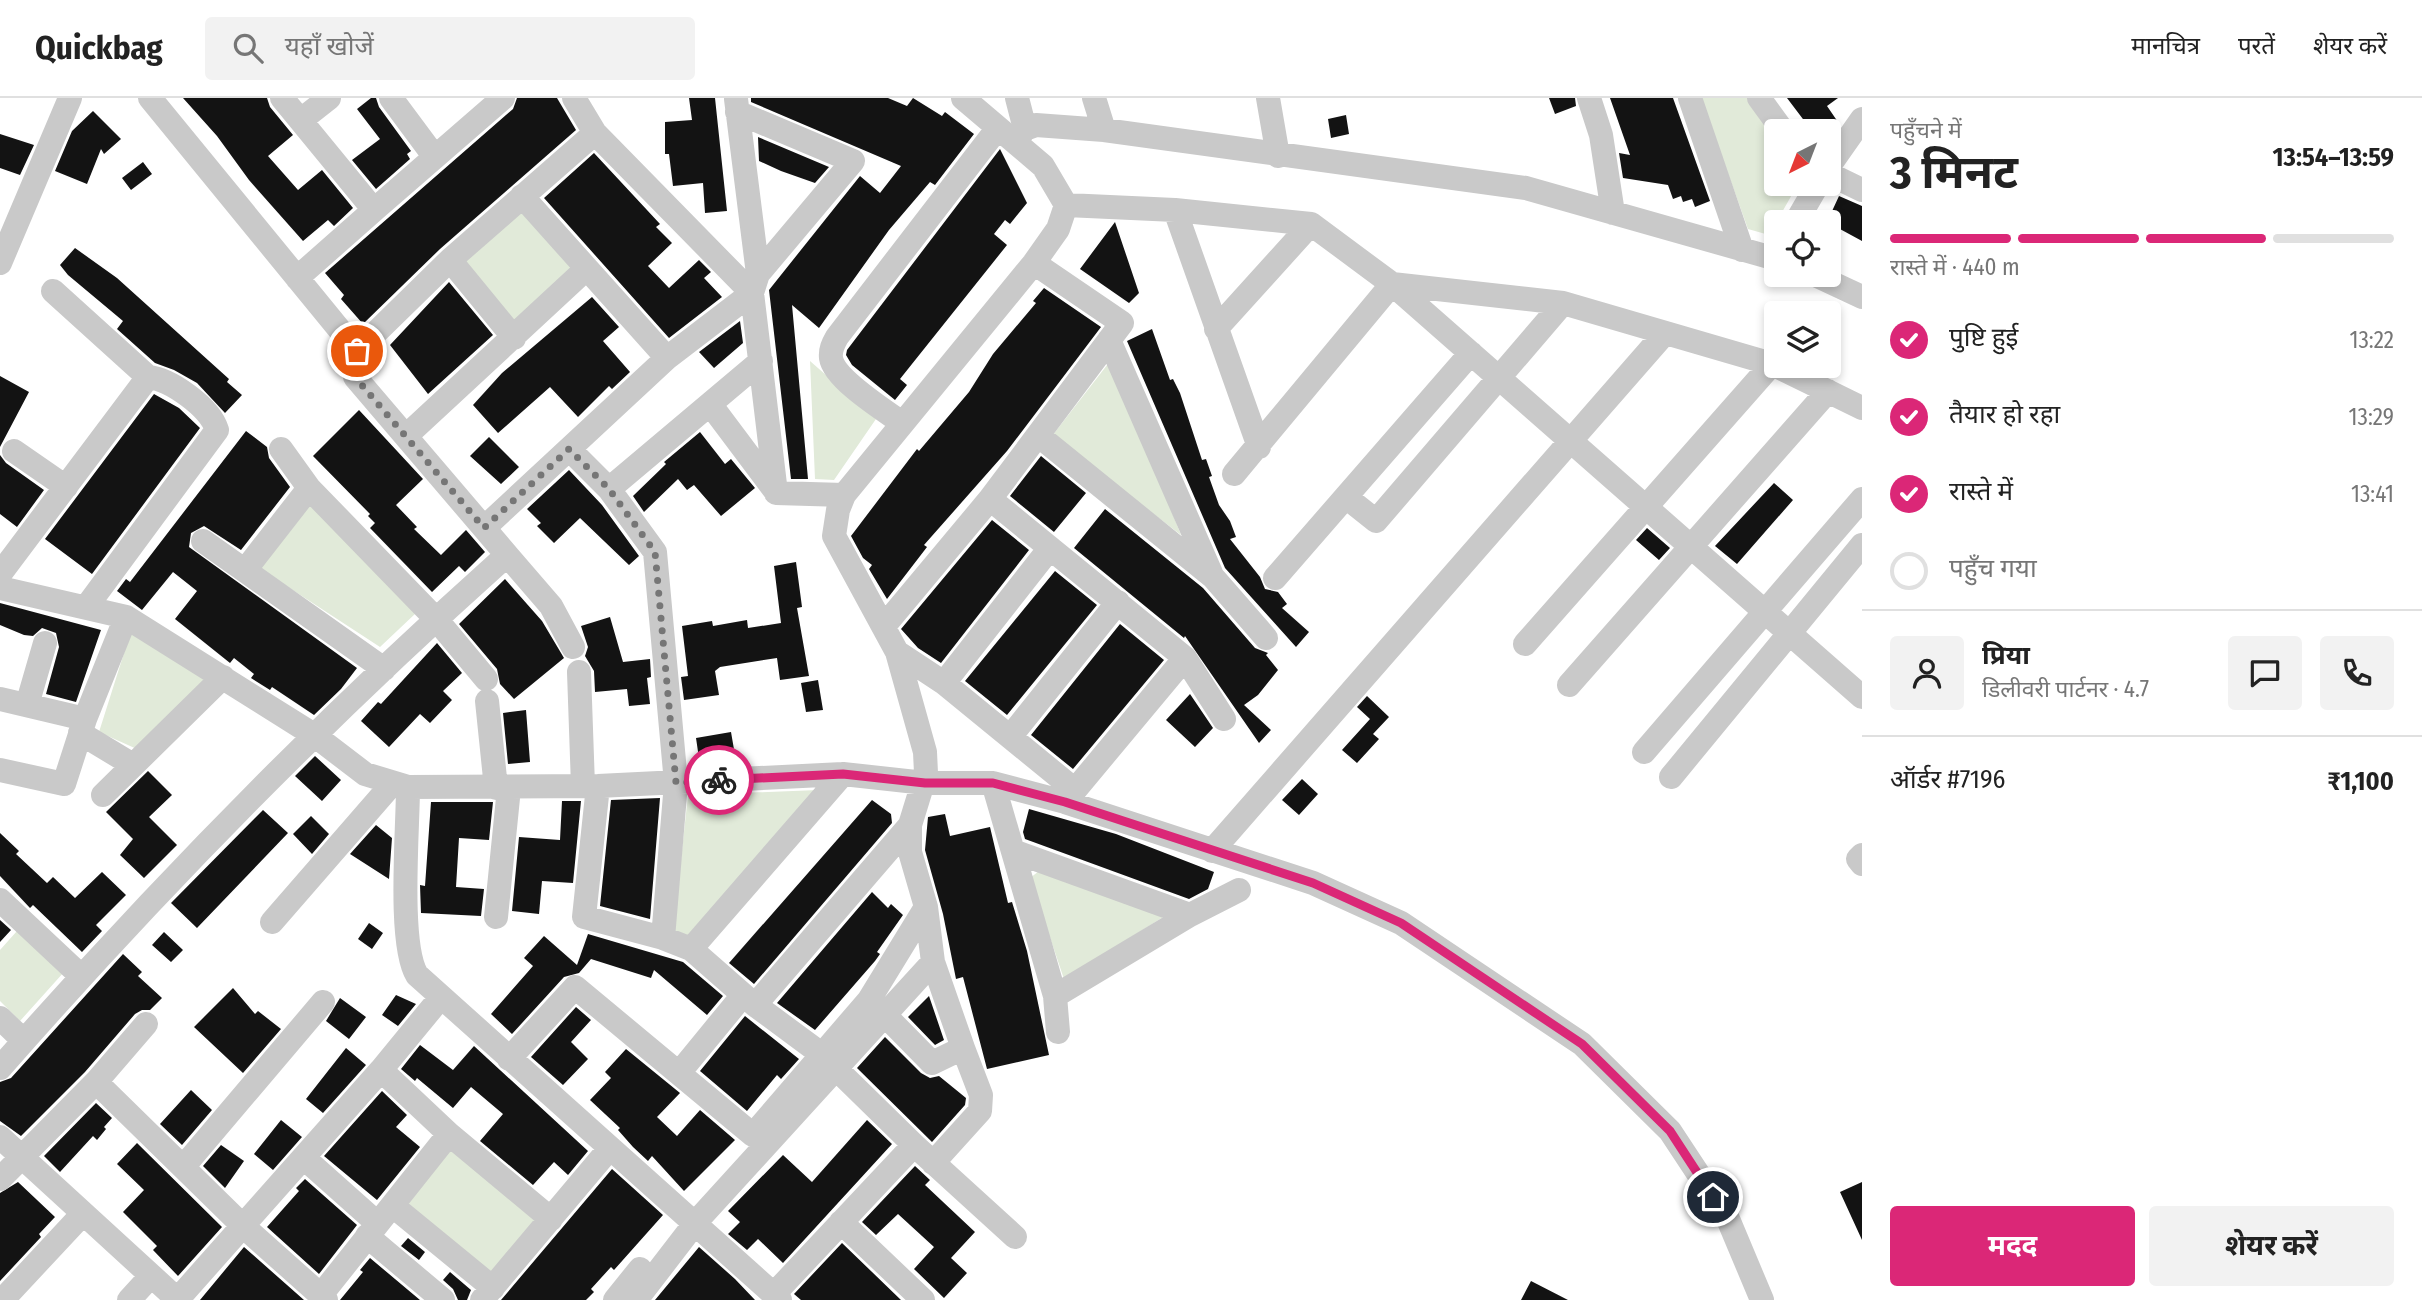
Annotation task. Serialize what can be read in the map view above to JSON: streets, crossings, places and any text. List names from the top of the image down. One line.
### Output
{"north":"bottom left","page":{"header":"Quickbag","search":"यहाँ खोजें","nav":["मानचित्र","परतें","शेयर करें"],"heading":["3 मिनट","पहुँचने में","13:54–13:59"],"panel":["प्रिया","डिलीवरी पार्टनर · 4.7","ऑर्डर #7196","₹1,100"],"bar":"रास्ते में · 440 m","list":[["पुष्टि हुई","13:22"],["तैयार हो रहा","13:29"],["रास्ते में","13:41"],"पहुँच गया"],"buttons":["मदद","शेयर करें"]}}
